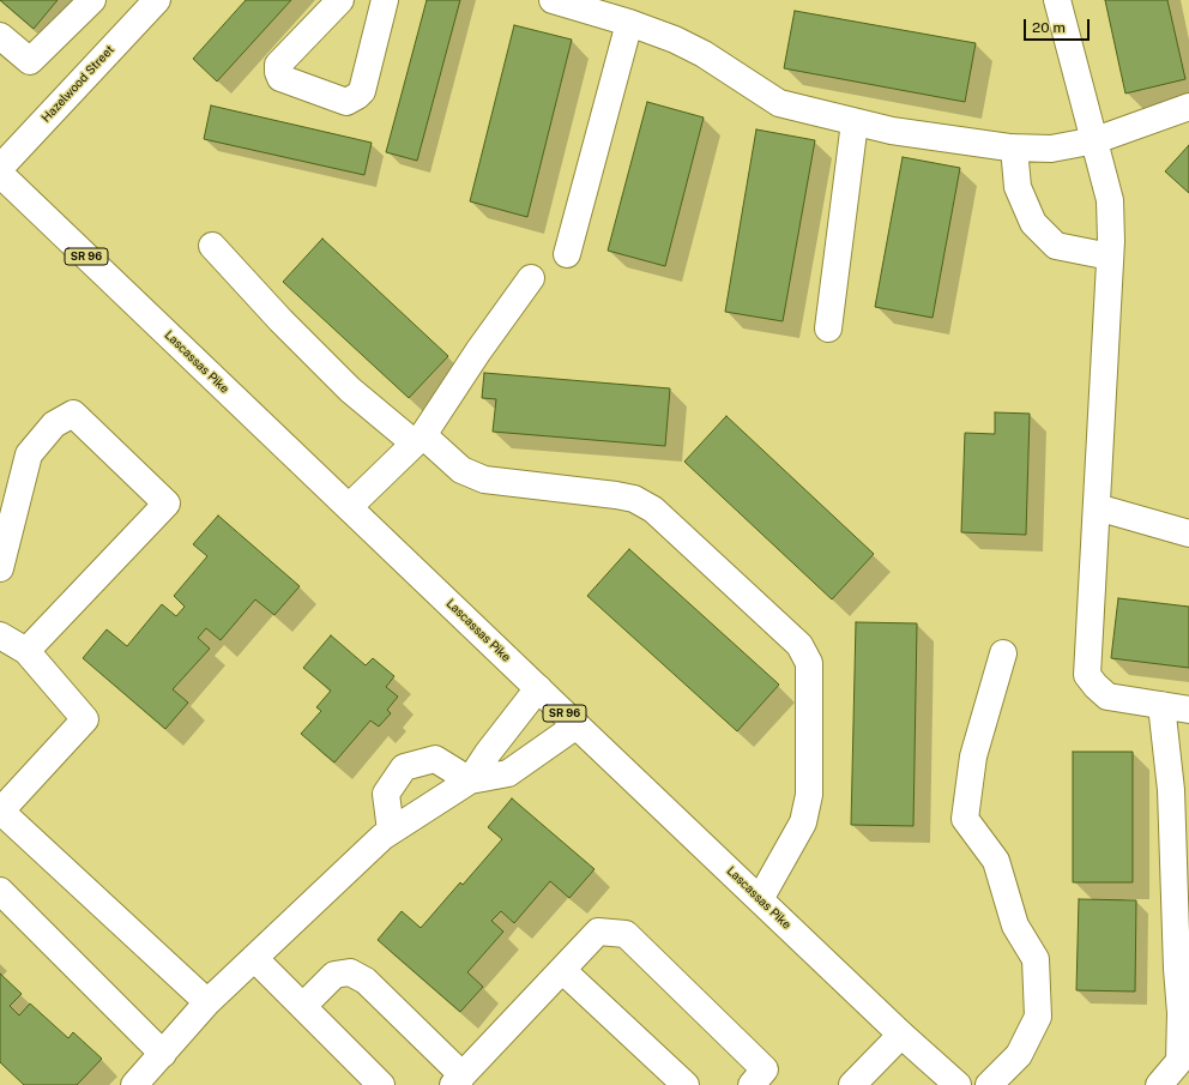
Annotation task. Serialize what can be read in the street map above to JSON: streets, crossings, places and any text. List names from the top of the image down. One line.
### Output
{"streets":{"main road":["Hazelwood Street","SR 96","Lascassas Pike"]},"scale_bar":"20 m"}
